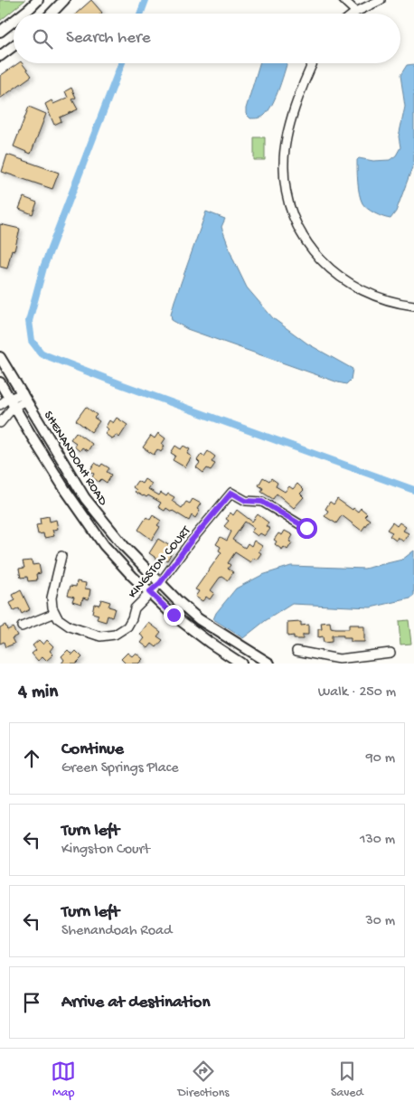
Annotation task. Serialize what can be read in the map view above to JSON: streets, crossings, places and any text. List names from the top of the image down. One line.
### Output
{"streets":{"street":["SHENANDOAH ROAD","KINGSTON COURT"]},"crossings":[["SHENANDOAH ROAD","KINGSTON COURT"]],"page":{"search":"Search here","heading":["4 min","Walk · 250 m"],"list":[["Continue","Green Springs Place","90 m"],["Turn left","Kingston Court","130 m"],["Turn left","Shenandoah Road","30 m"],"Arrive at destination"],"nav":["Map","Directions","Saved"]}}
